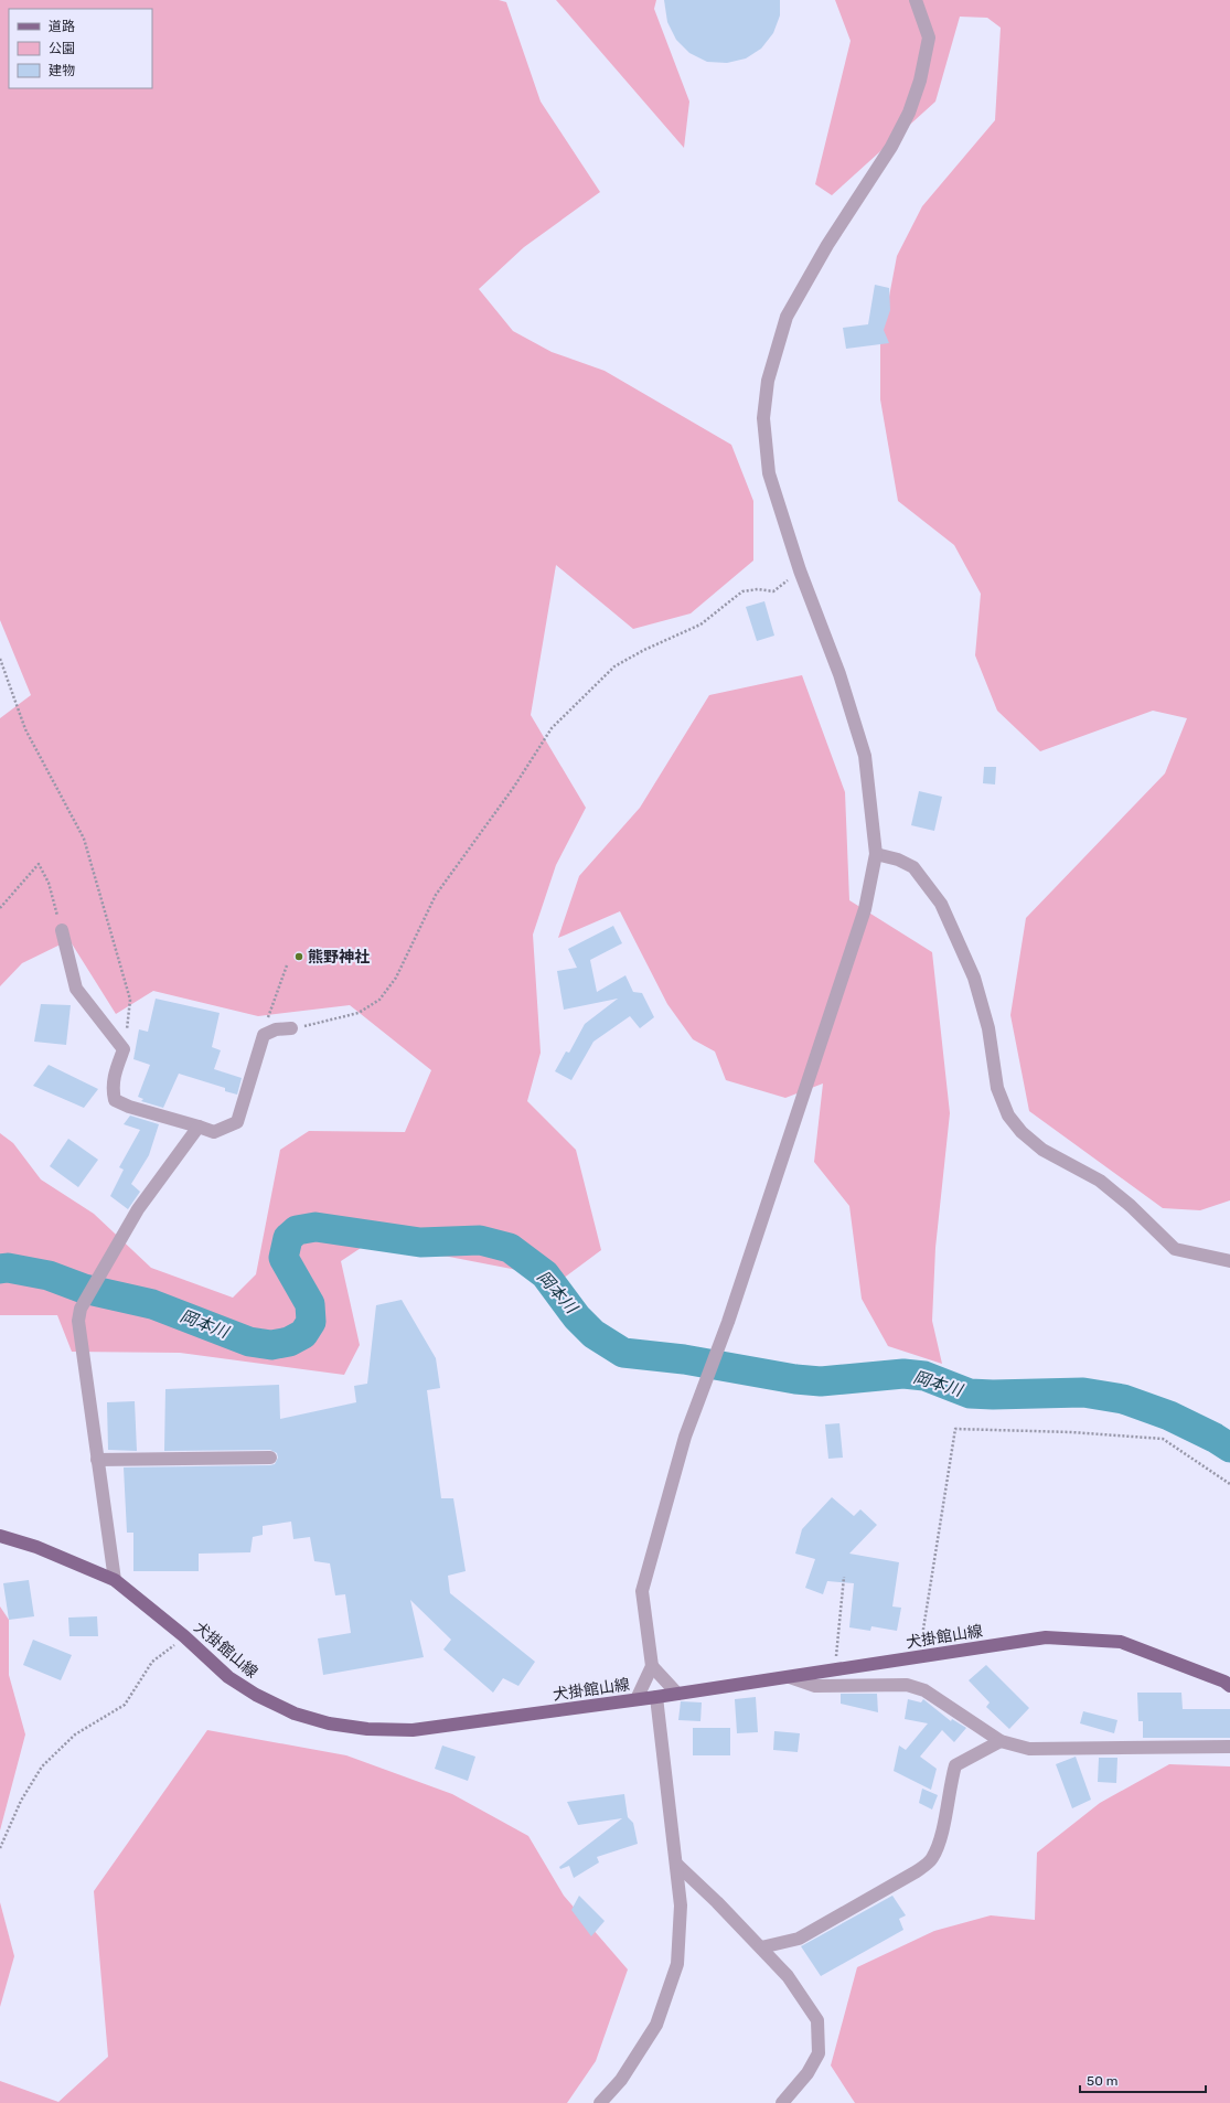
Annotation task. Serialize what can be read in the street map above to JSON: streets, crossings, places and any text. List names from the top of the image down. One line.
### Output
{"streets":{"main road":["犬掛館山線"]},"water":["岡本川"],"places":["熊野神社"],"legend":["道路","公園","建物"],"scale_bar":"50 m"}
